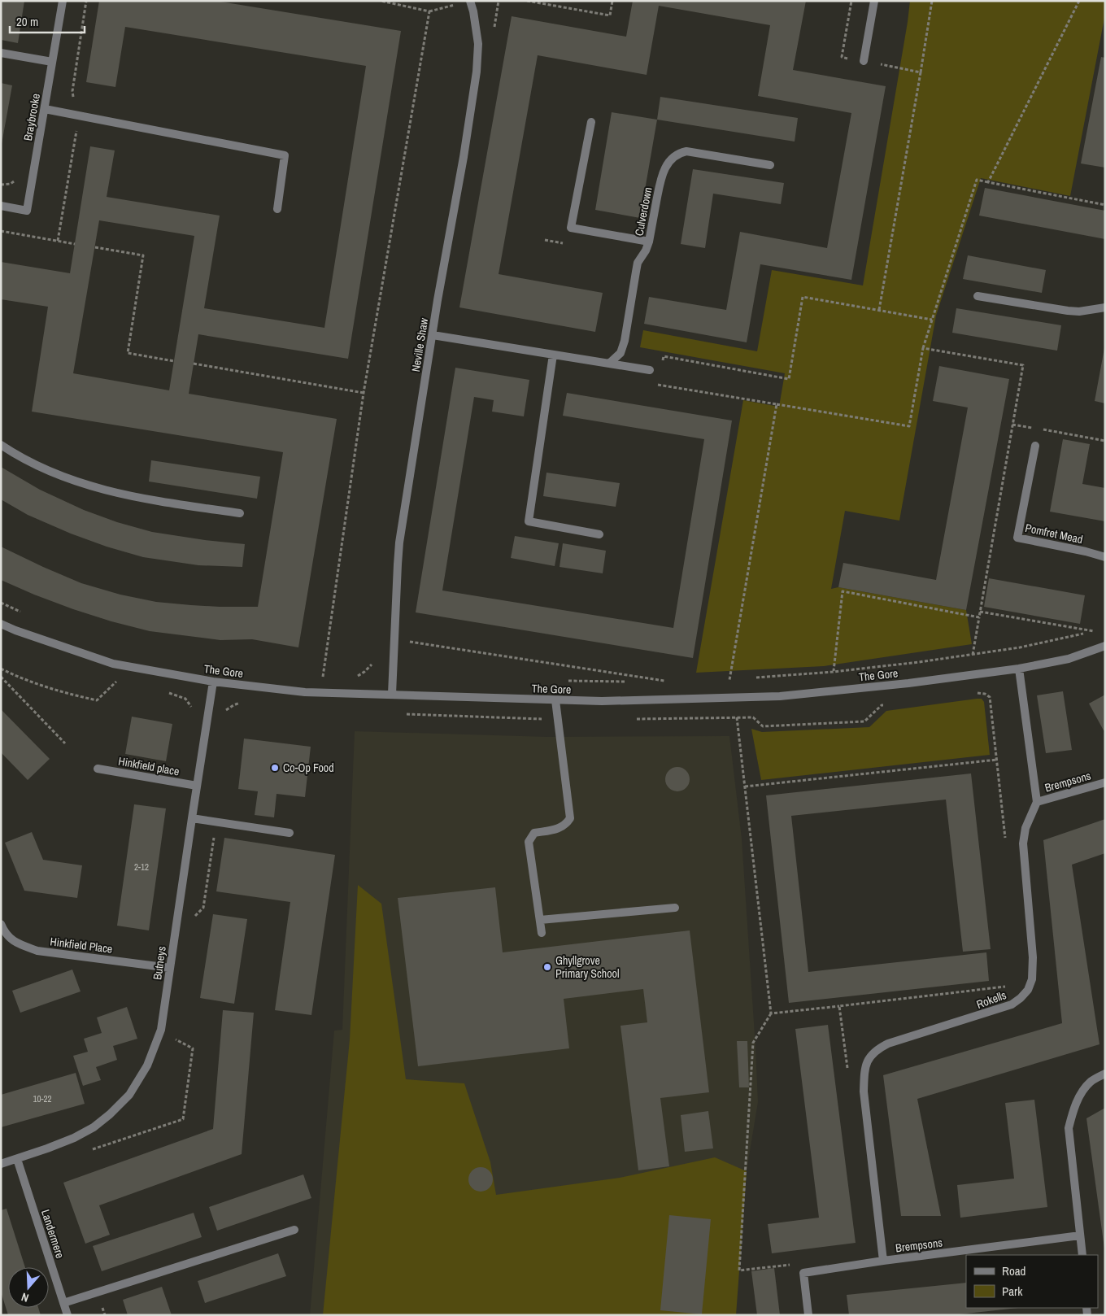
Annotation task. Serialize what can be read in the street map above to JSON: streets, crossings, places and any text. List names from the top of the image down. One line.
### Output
{"streets":{"street":["Braybrooke","Culverdown","Neville Shaw","Pomfret Mead","The Gore","Hinkfield place","Brempsons","Hinkfield Place","Butneys","Rokells","Landermere"]},"crossings":[["Neville Shaw","The Gore"],["The Gore","Butneys"],["Hinkfield place","Butneys"],["Brempsons","Rokells"],["Hinkfield Place","Butneys"],["Butneys","Landermere"]],"places":["Co-Op Food","Ghyllgrove Primary School"],"house_numbers":["2-12","10-22"],"legend":["Road","Park"],"scale_bar":"20 m","north":"bottom"}
